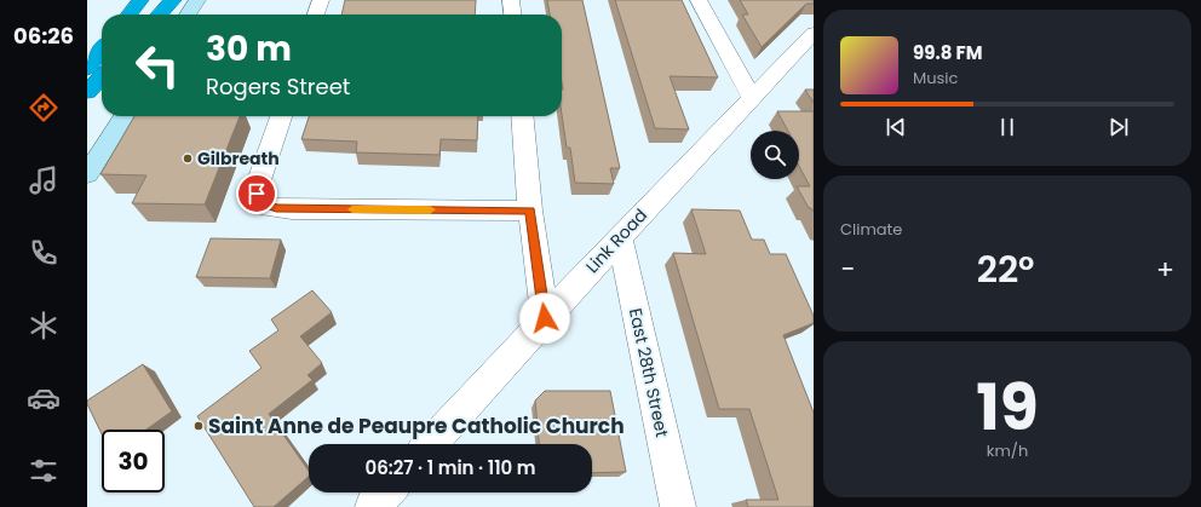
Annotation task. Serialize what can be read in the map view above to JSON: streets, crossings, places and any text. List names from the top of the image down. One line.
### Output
{"streets":{"street":["Link Road","East 28th Street"]},"crossings":[["Link Road","East 28th Street"]],"places":["Gilbreath","Saint Anne de Peaupre Catholic Church"],"page":{"tabs":"06:26","turn":["30 m","Rogers Street"],"song":["99.8 FM","Music"],"tile":["Climate",["19","km/h"]],"heat":["−","22°","+"],"limit":"30","trip":"06:27 · 1 min · 110 m"}}
